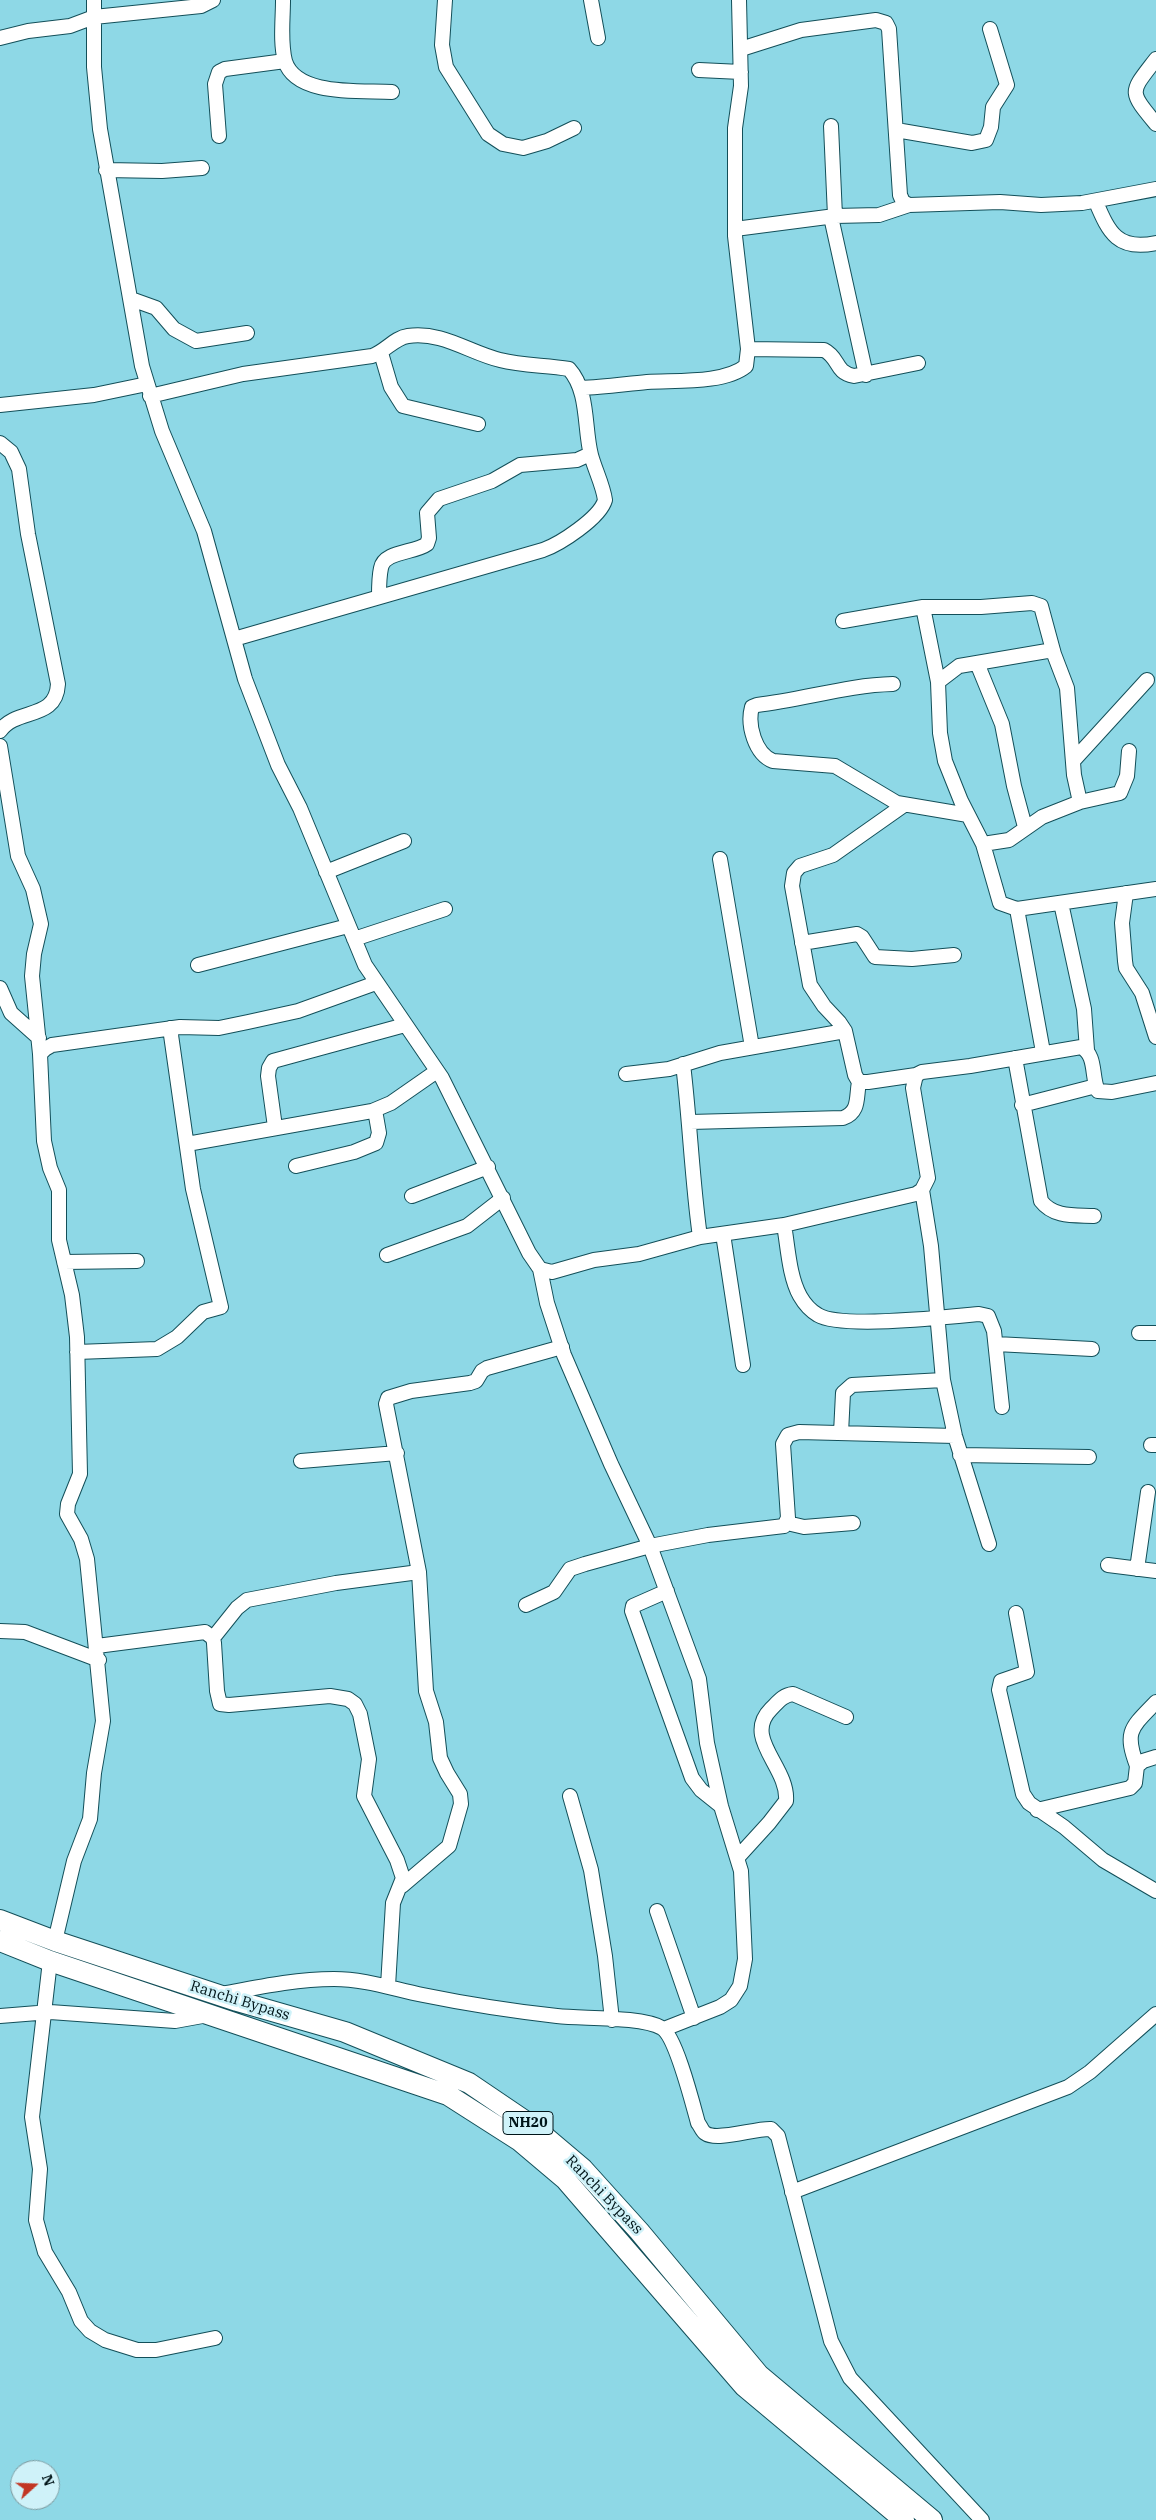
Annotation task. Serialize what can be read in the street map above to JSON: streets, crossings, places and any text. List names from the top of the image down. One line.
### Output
{"streets":{"highway":["Ranchi Bypass","NH20"]},"north":"right"}
